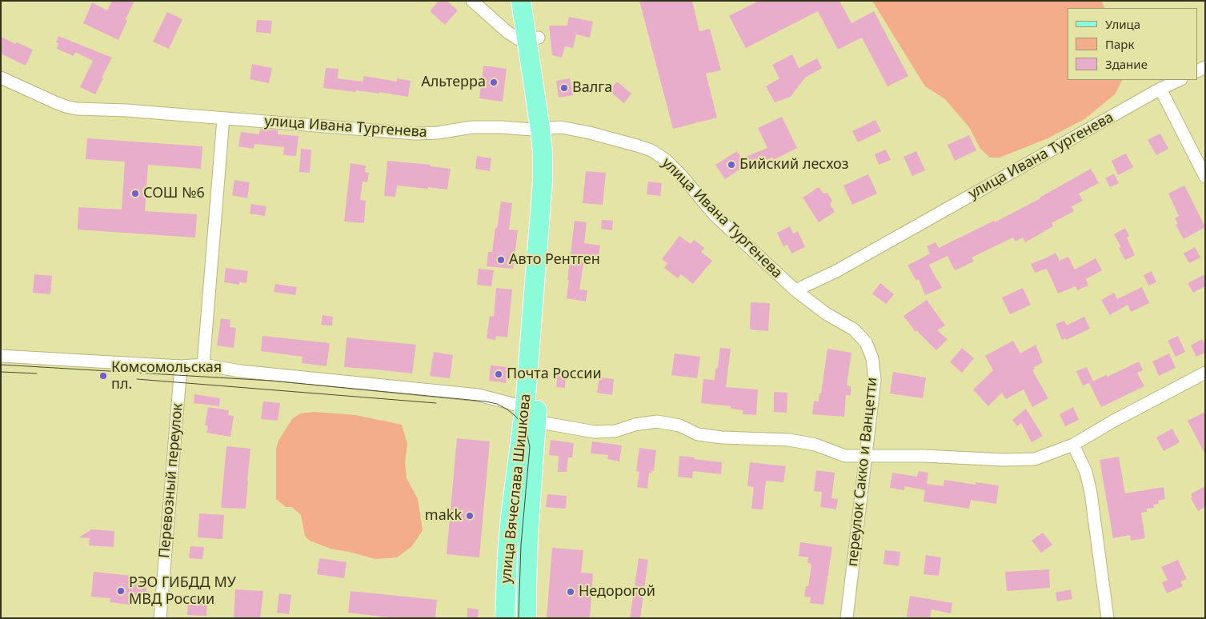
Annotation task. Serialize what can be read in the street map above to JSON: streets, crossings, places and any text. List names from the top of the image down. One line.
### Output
{"streets":{"main road":["улица Вячеслава Шишкова"],"street":["улица Ивана Тургенева","переулок Сакко и Ванцетти","Перевозный переулок"]},"crossings":[["улица Ивана Тургенева","переулок Сакко и Ванцетти"],["улица Ивана Тургенева","улица Вячеслава Шишкова"]],"places":["Альтерра","Валга","Бийский лесхоз","СОШ №6","Авто Рентген","Почта России","Комсомольская пл.","makk","РЭО ГИБДД МУ МВД России","Недорогой"],"legend":["Улица","Парк","Здание"]}
